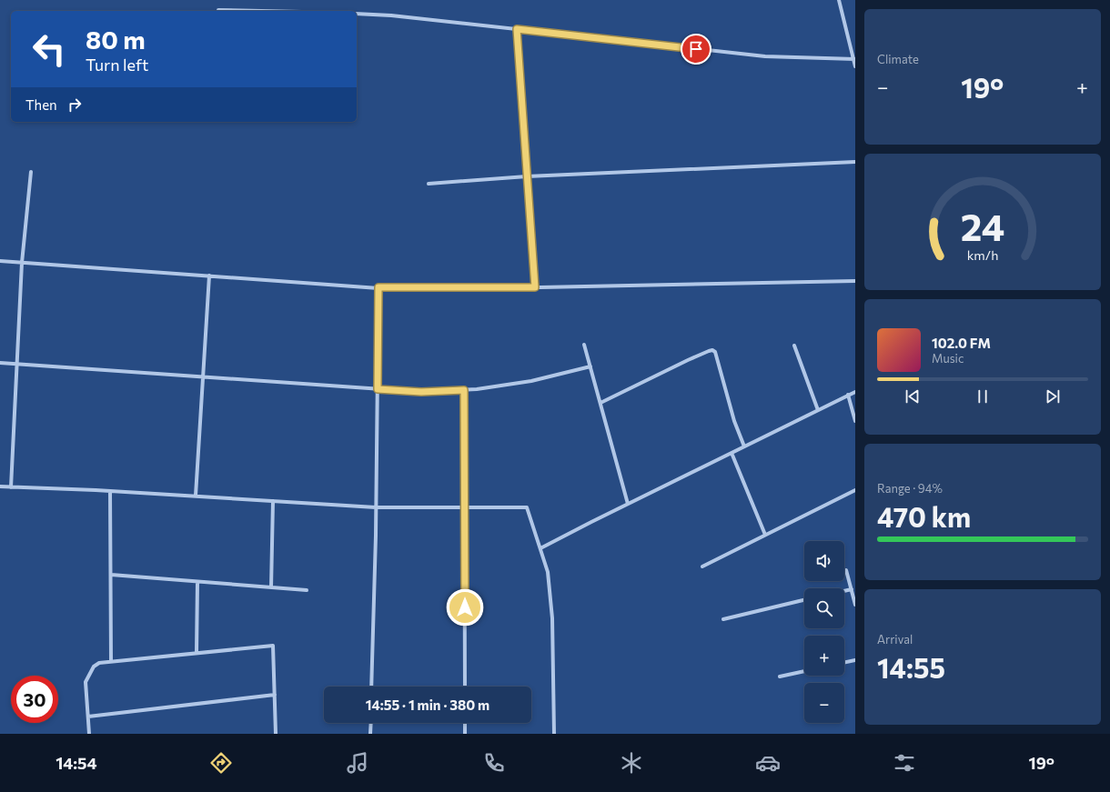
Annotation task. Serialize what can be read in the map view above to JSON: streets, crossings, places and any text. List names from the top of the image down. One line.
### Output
{"page":{"tile":["Climate",["Range · 94%","470 km"],["Arrival","14:55"]],"turn":["80 m","Turn left"],"heat":["−","19°","+"],"then":"Then","song":["102.0 FM","Music"],"map_buttons":["+","−"],"limit":"30","trip":"14:55 · 1 min · 380 m","tabs":["14:54","19°"],"gauge":["24","km/h"]}}
